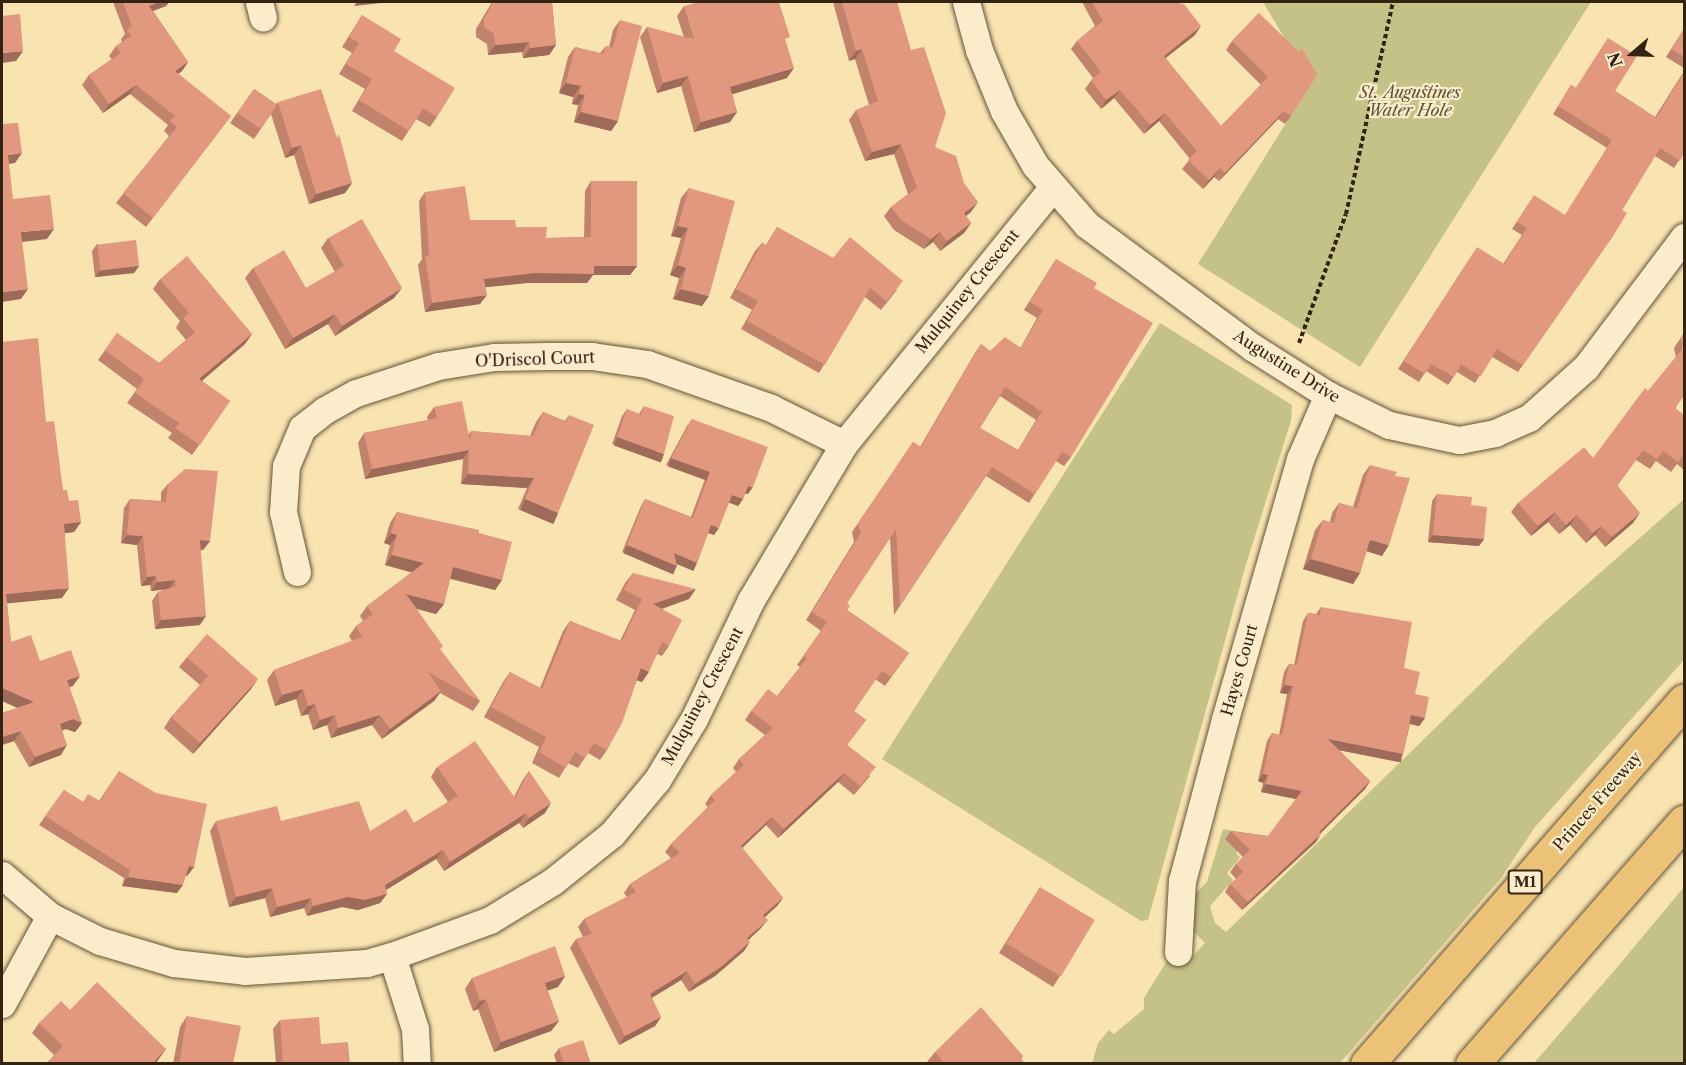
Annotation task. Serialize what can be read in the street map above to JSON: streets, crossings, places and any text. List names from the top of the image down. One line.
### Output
{"streets":{"highway":["Princes Freeway","M1"],"street":["Mulquiney Crescent","O'Driscol Court","Augustine Drive","Hayes Court"]},"crossings":[["Mulquiney Crescent","O'Driscol Court"],["Mulquiney Crescent","Augustine Drive"],["Augustine Drive","Hayes Court"]],"parks":["St. Augustines Water Hole"],"north":"left"}
